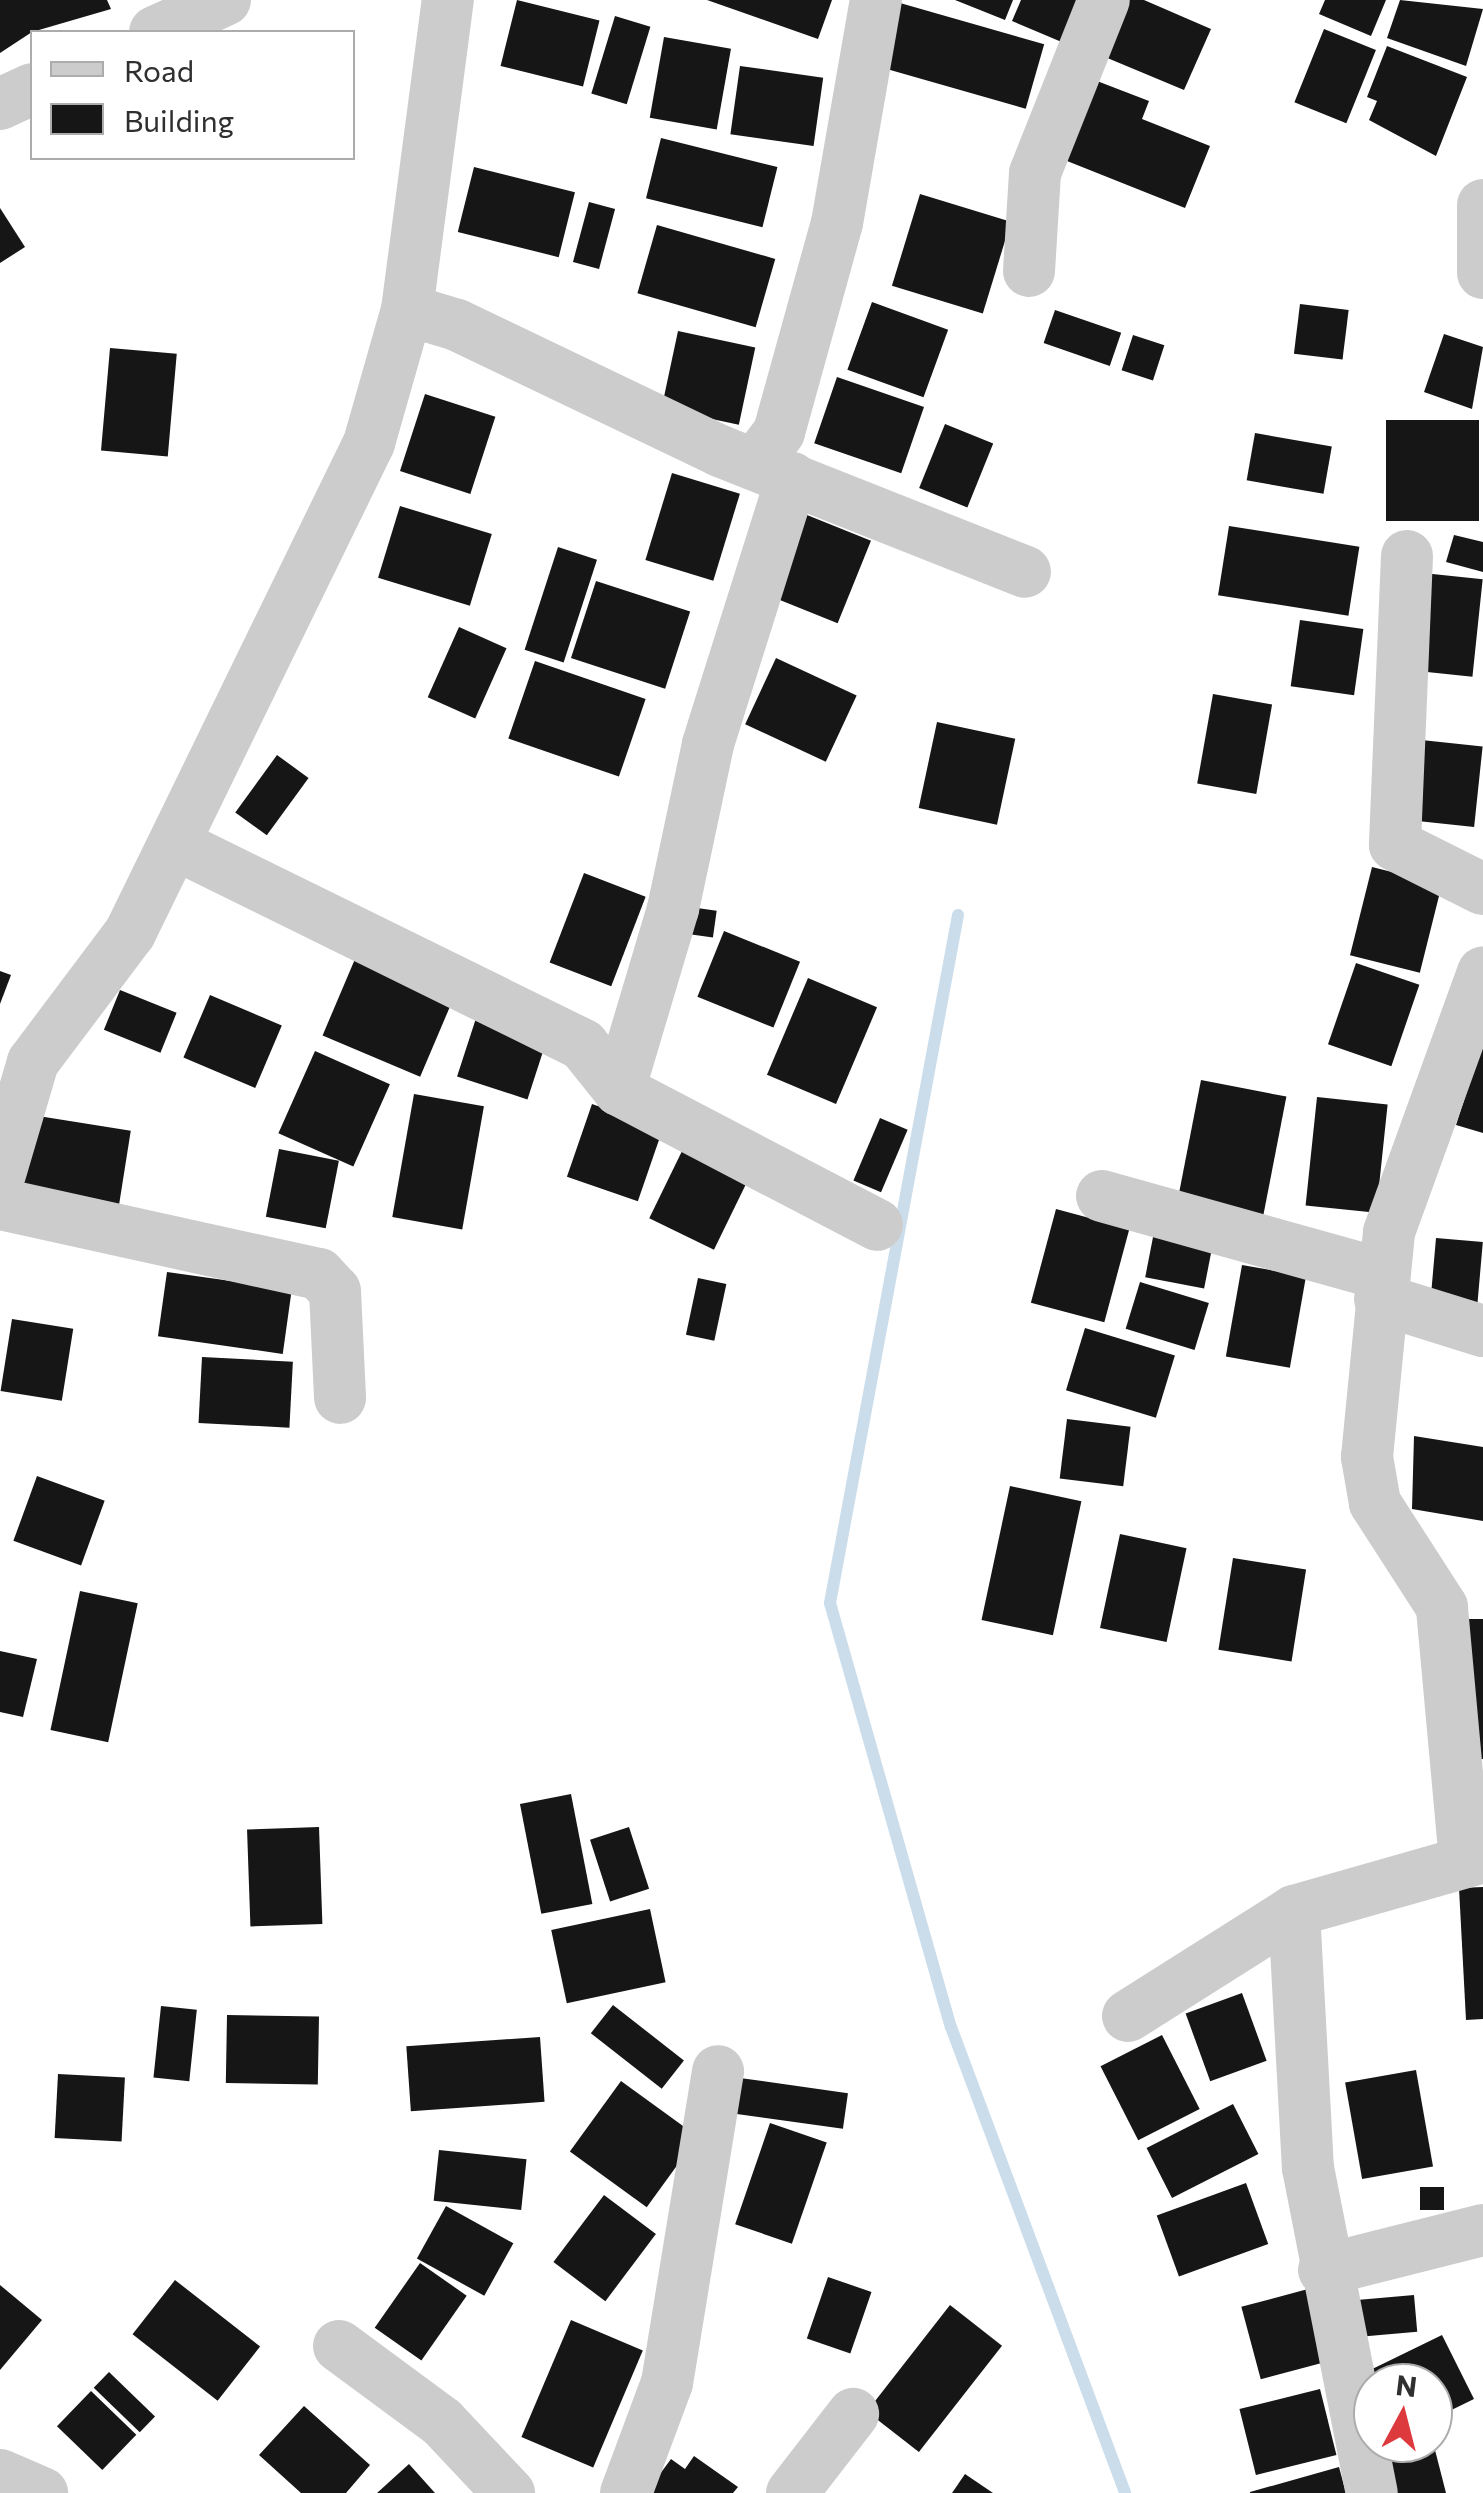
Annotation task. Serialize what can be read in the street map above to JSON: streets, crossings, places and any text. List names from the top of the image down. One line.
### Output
{"legend":["Road","Building"],"north":"top"}
